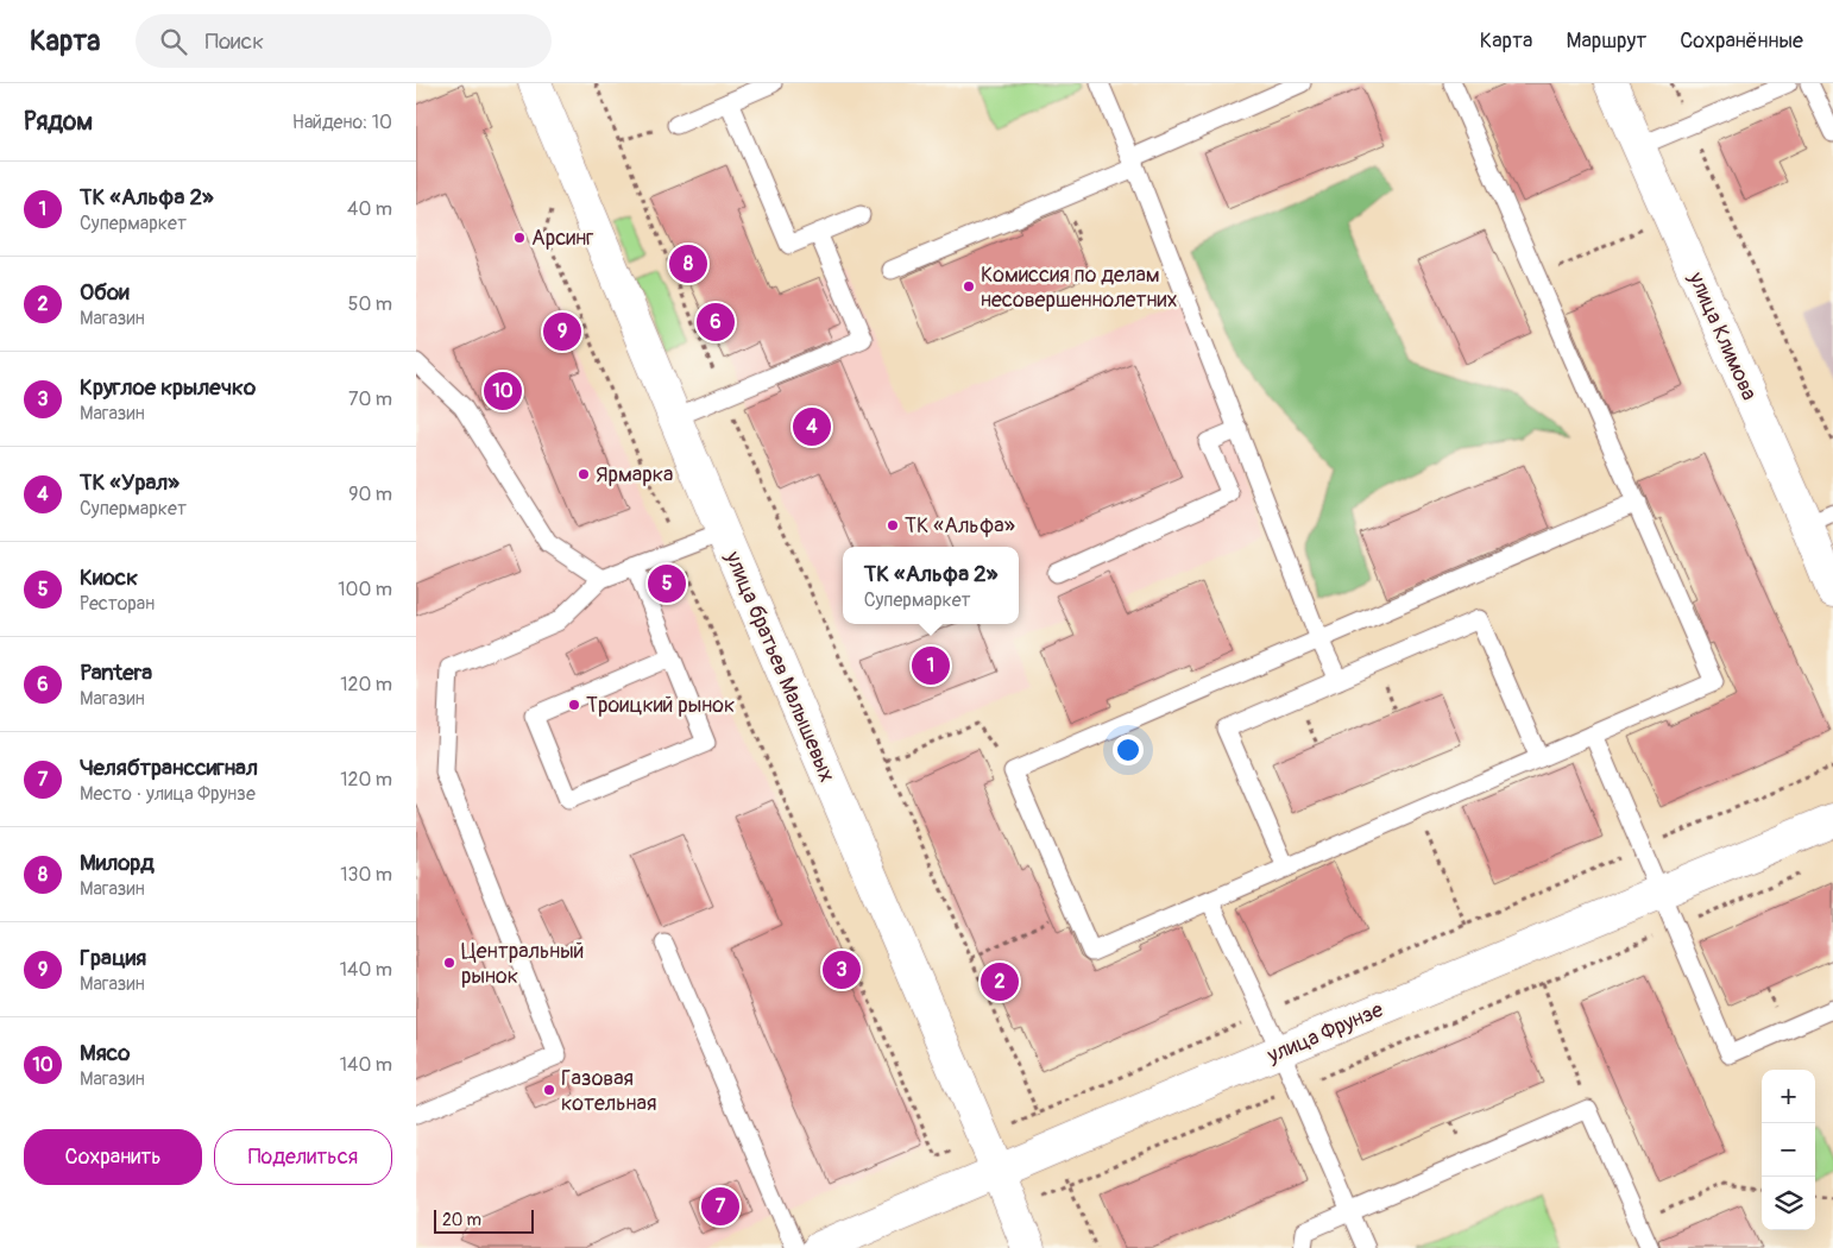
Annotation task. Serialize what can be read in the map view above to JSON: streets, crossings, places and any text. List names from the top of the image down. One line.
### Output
{"streets":{"street":["улица Климова","улица братьев Малышевых","улица Фрунзе"]},"crossings":[["улица братьев Малышевых","улица Фрунзе"]],"places":["Арсинг","Комиссия по делам несовершеннолетних","Ярмарка","ТК «Альфа»","Троицкий рынок","Центральный рынок","Газовая котельная"],"scale_bar":"20 m","page":{"header":"Карта","search":"Поиск","nav":["Карта","Маршрут","Сохранённые"],"heading":["Рядом","Найдено: 10"],"list":[{"mark":"1","name":"ТК «Альфа 2»","note":"Супермаркет","value":"40 m"},{"mark":"2","name":"Обои","note":"Магазин","value":"50 m"},{"mark":"3","name":"Круглое крылечко","note":"Магазин","value":"70 m"},{"mark":"4","name":"ТК «Урал»","note":"Супермаркет","value":"90 m"},{"mark":"5","name":"Киоск","note":"Ресторан","value":"100 m"},{"mark":"6","name":"Pantera","note":"Магазин","value":"120 m"},{"mark":"7","name":"Челябтранссигнал","note":"Место · улица Фрунзе","value":"120 m"},{"mark":"8","name":"Милорд","note":"Магазин","value":"130 m"},{"mark":"9","name":"Грация","note":"Магазин","value":"140 m"},{"mark":"10","name":"Мясо","note":"Магазин","value":"140 m"}],"pins":["8","6","9","10","4","5","1","3","2","7"],"popup":["ТК «Альфа 2»","Супермаркет"],"map_buttons":["+","−"],"buttons":["Сохранить","Поделиться"],"scale":"20 m"}}
